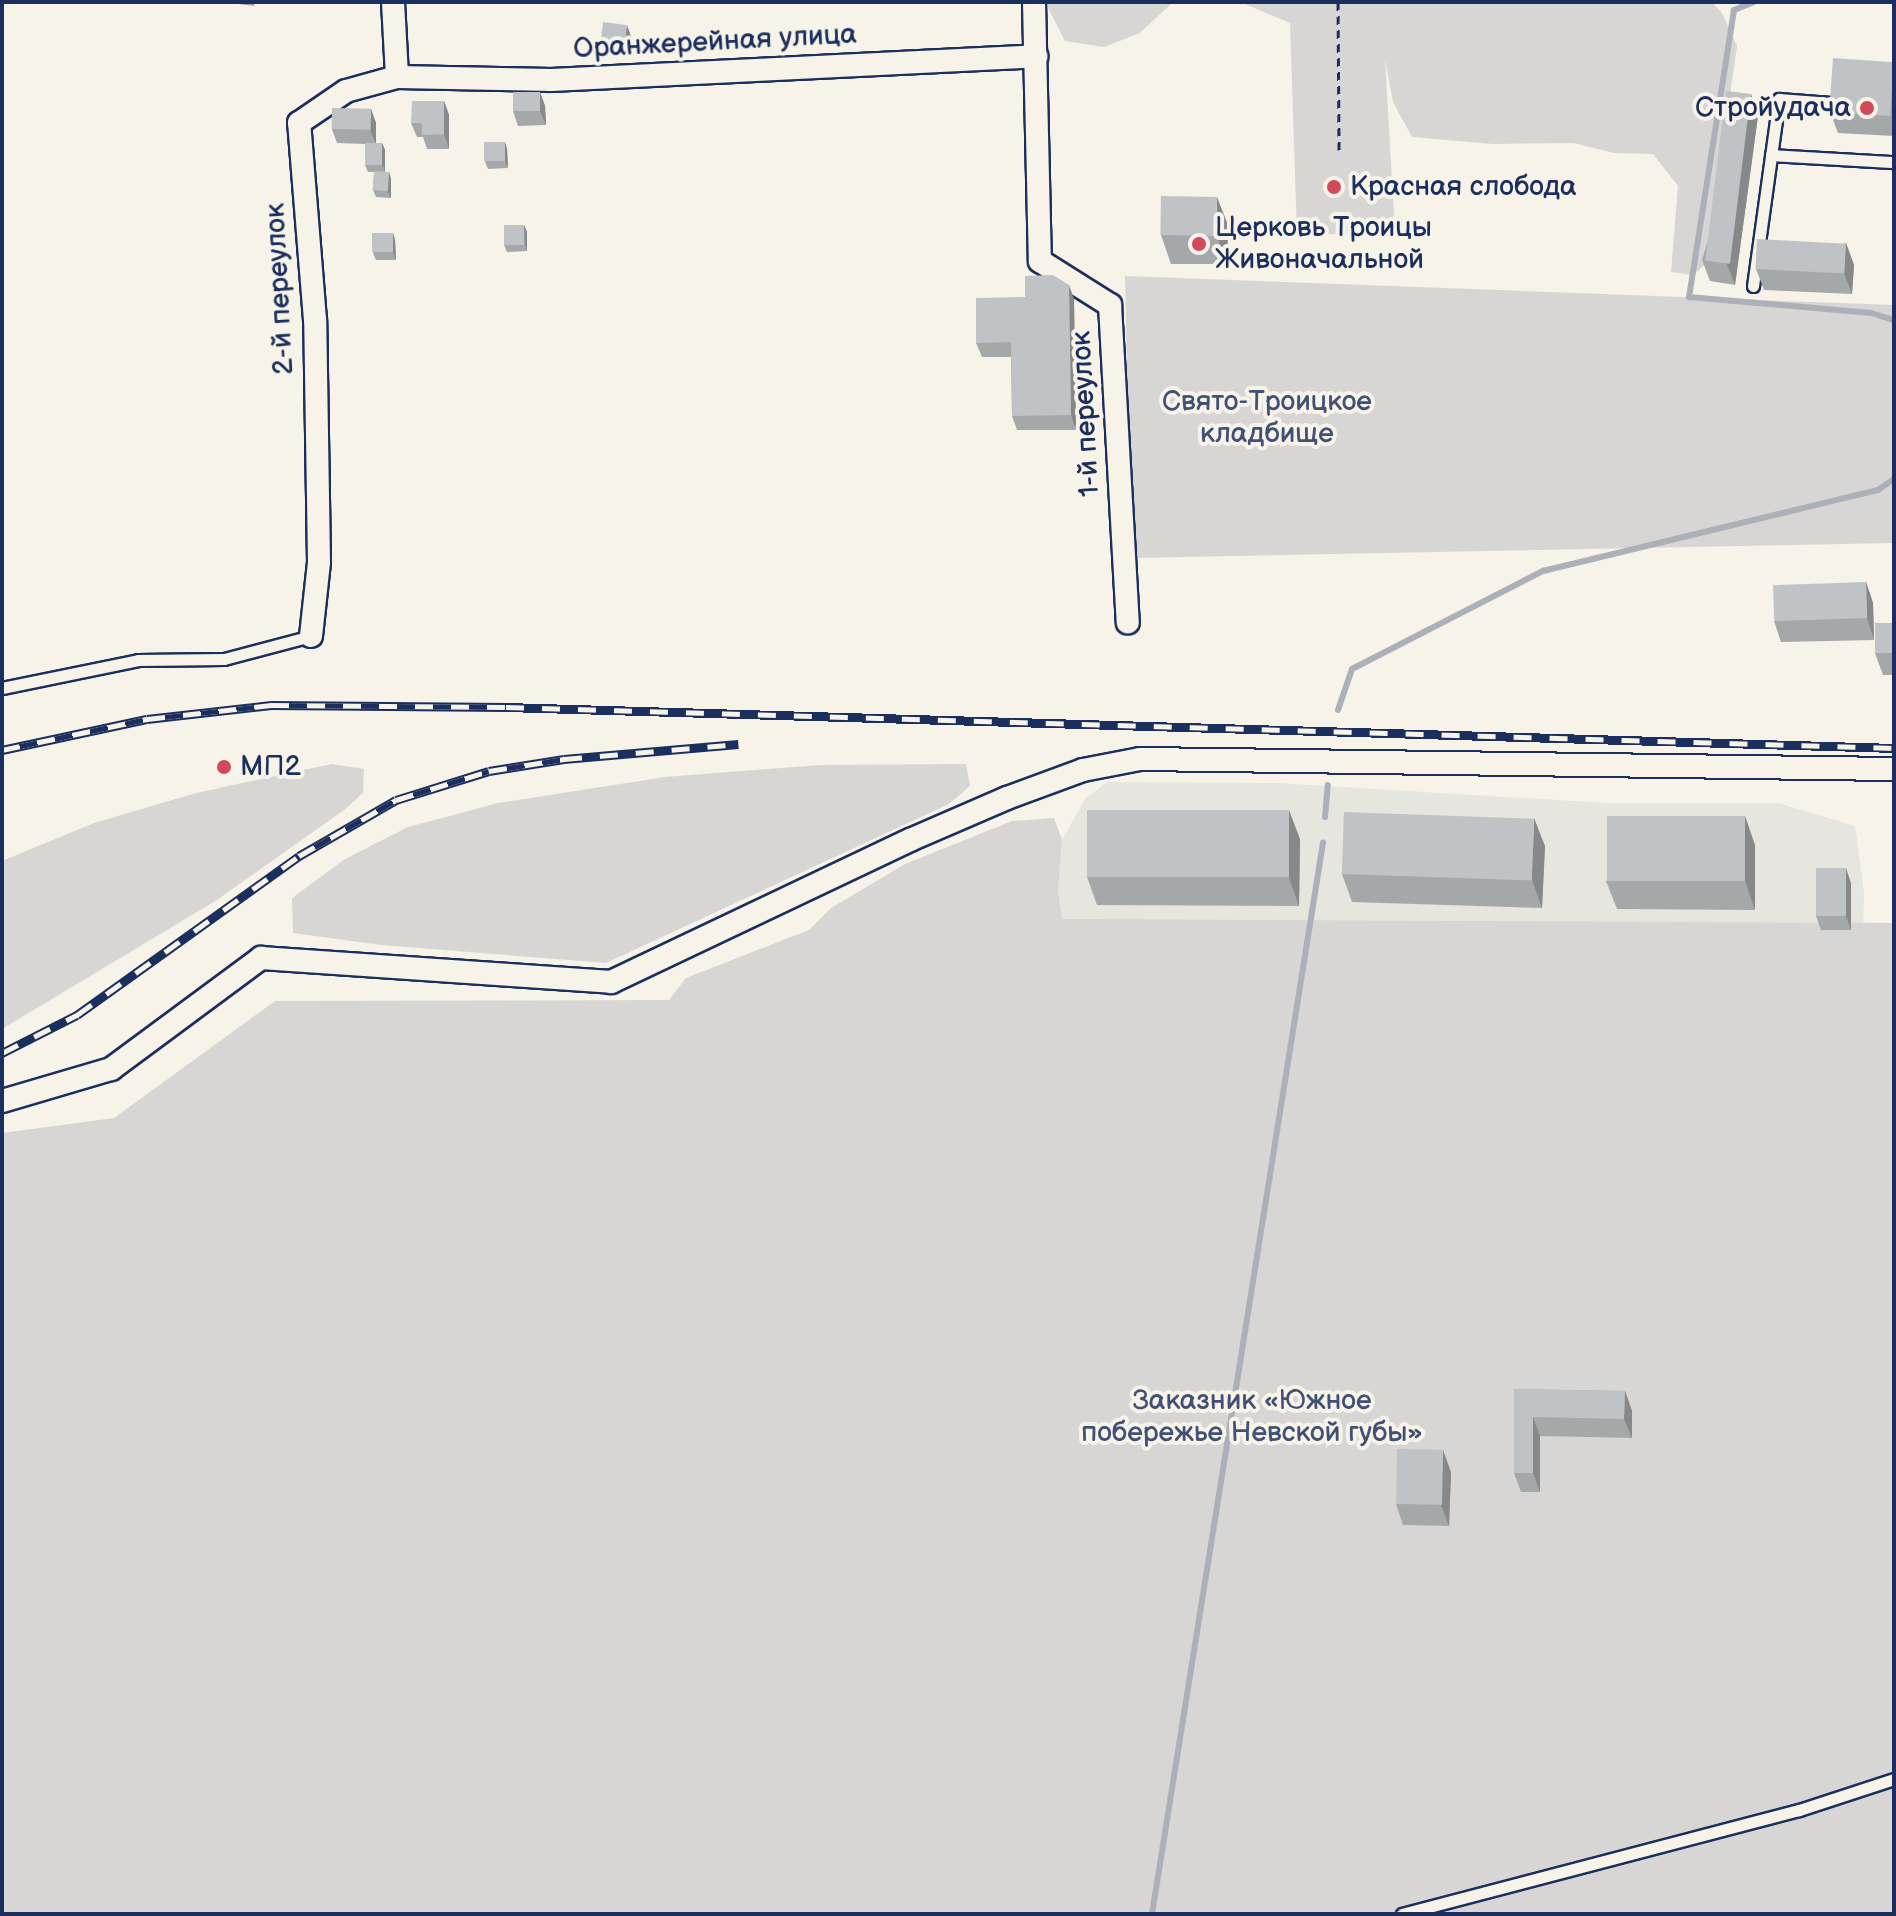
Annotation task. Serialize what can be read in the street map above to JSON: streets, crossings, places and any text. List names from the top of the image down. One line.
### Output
{"streets":{"street":["Оранжерейная улица","2-й переулок","1-й переулок"]},"crossings":[["Оранжерейная улица","2-й переулок"],["Оранжерейная улица","1-й переулок"]],"parks":["Свято-Троицкое кладбище","Заказник «Южное побережье Невской губы»"],"places":["Стройудача","Красная слобода","Церковь Троицы Живоначальной","МП2"]}
